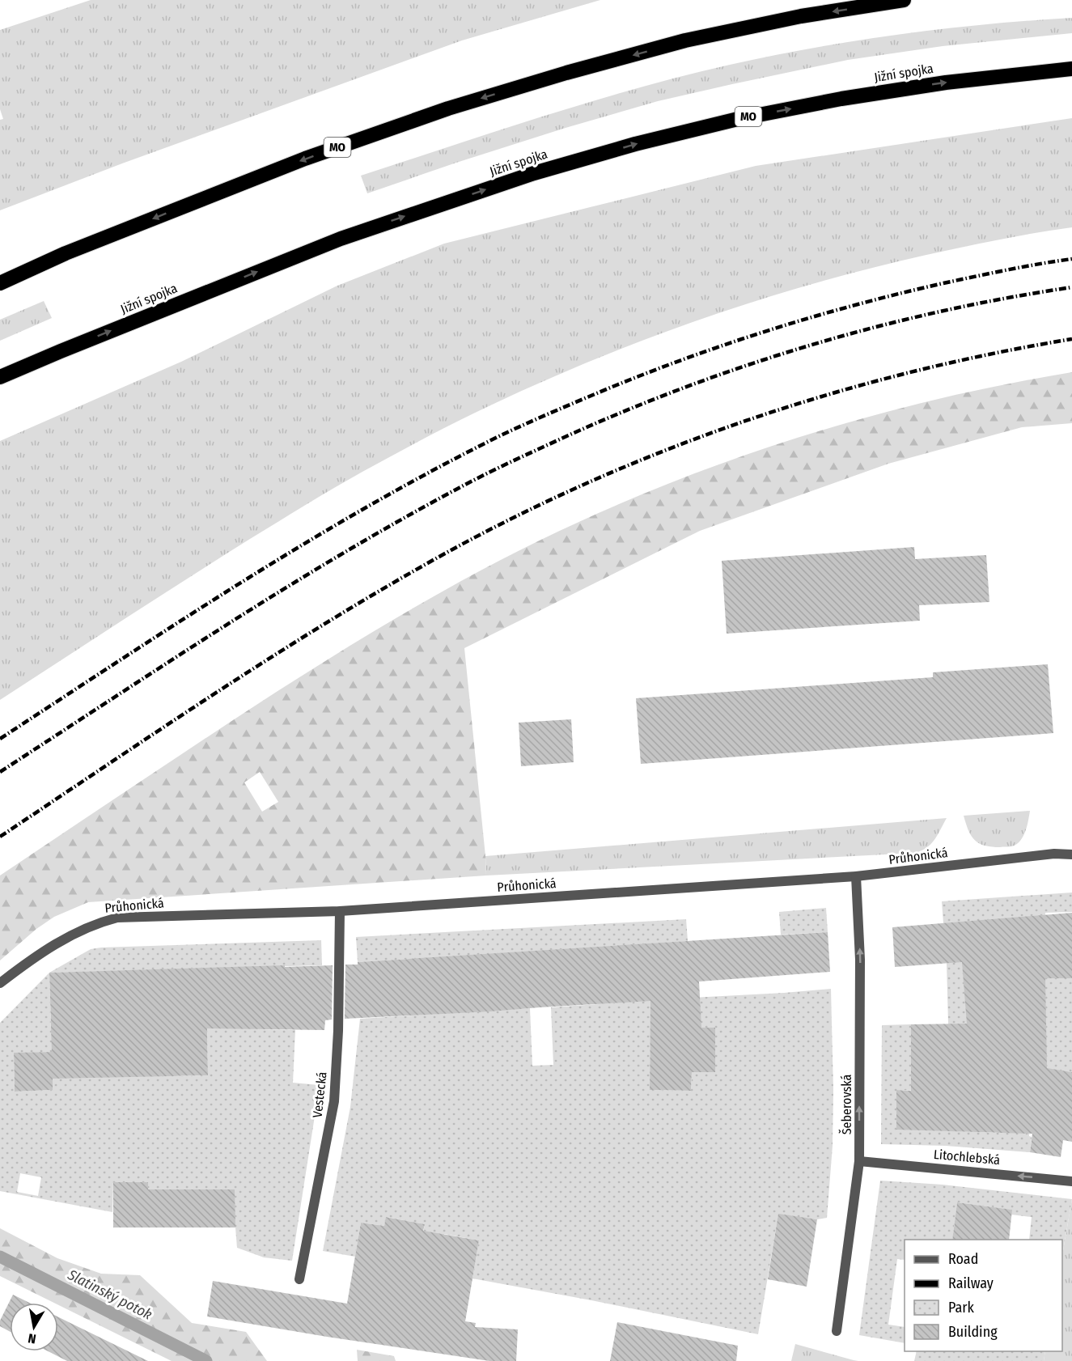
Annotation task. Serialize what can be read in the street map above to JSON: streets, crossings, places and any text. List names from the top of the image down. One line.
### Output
{"streets":{"highway":["Jižní spojka","MO"],"street":["Průhonická","Vestecká","Šeberovská","Litochlebská"]},"crossings":[["Průhonická","Vestecká"],["Průhonická","Šeberovská"],["Šeberovská","Litochlebská"]],"one_way":["Šeberovská","Litochlebská"],"water":["Slatinský potok"],"legend":["Road","Railway","Park","Building"],"north":"bottom"}
